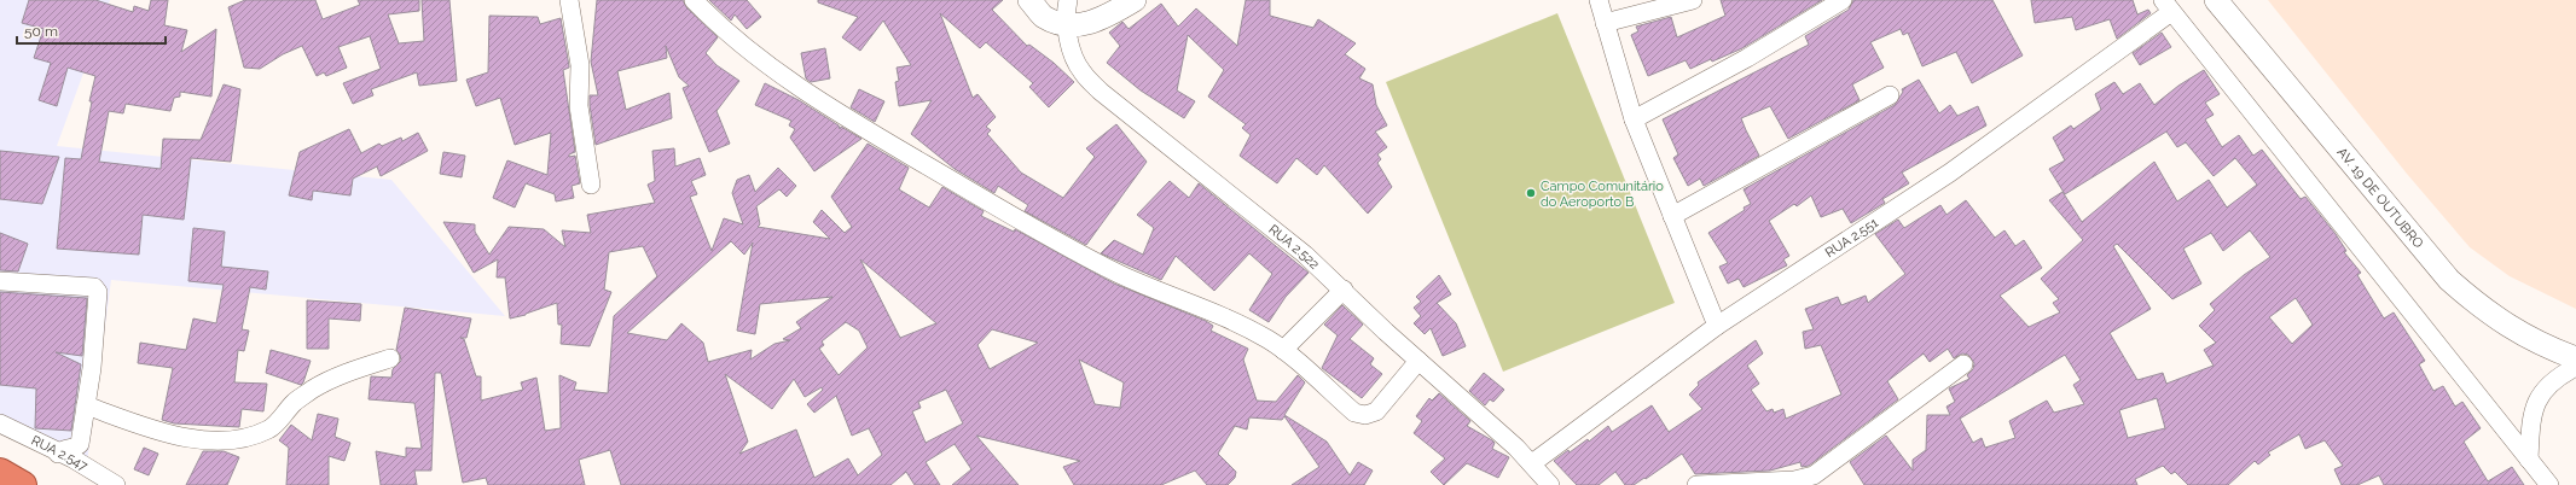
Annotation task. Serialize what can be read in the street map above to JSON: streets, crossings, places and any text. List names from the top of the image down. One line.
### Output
{"streets":{"street":["AV. 19 DE OUTUBRO","RUA 2.551","RUA 2.522","RUA 2.547"]},"crossings":[["RUA 2.551","RUA 2.522"]],"places":["Campo Comunitário do Aeroporto B"],"scale_bar":"50 m"}
